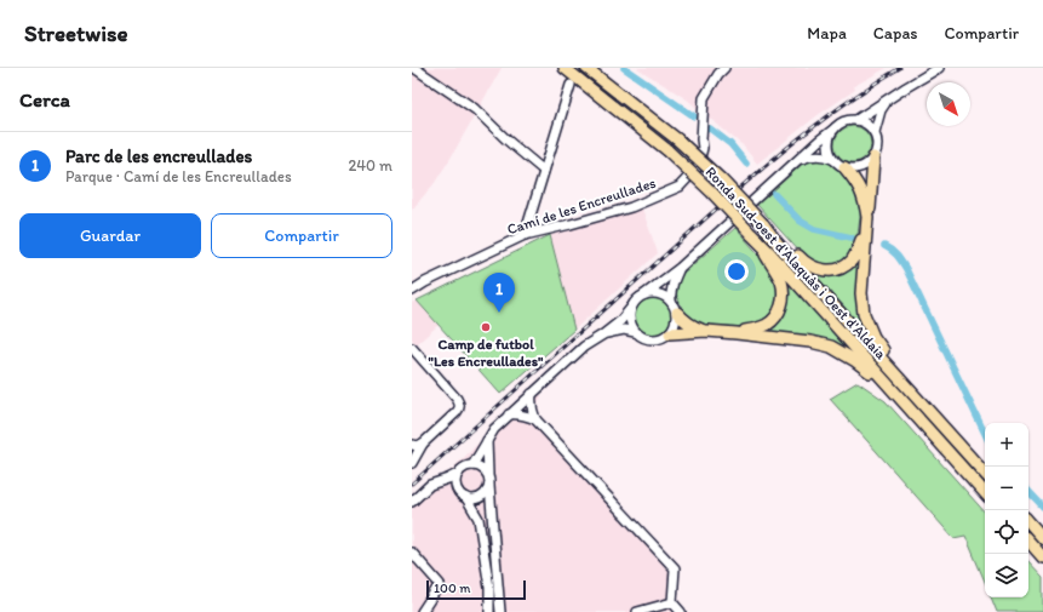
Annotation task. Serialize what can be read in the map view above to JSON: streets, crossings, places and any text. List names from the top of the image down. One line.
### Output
{"streets":{"main road":["Ronda Sud-oest d'Alaquàs i Oest d'Aldaia"],"street":["Camí de les Encreullades"]},"places":["Camp de futbol \"Les Encreullades\""],"scale_bar":"100 m","north":"bottom right","page":{"header":"Streetwise","nav":["Mapa","Capas","Compartir"],"heading":"Cerca","list":[{"mark":"1","name":"Parc de les encreullades","note":"Parque · Camí de les Encreullades","value":"240 m"}],"buttons":["Guardar","Compartir"],"pins":"1","map_buttons":["+","−"],"scale":"100 m"}}
